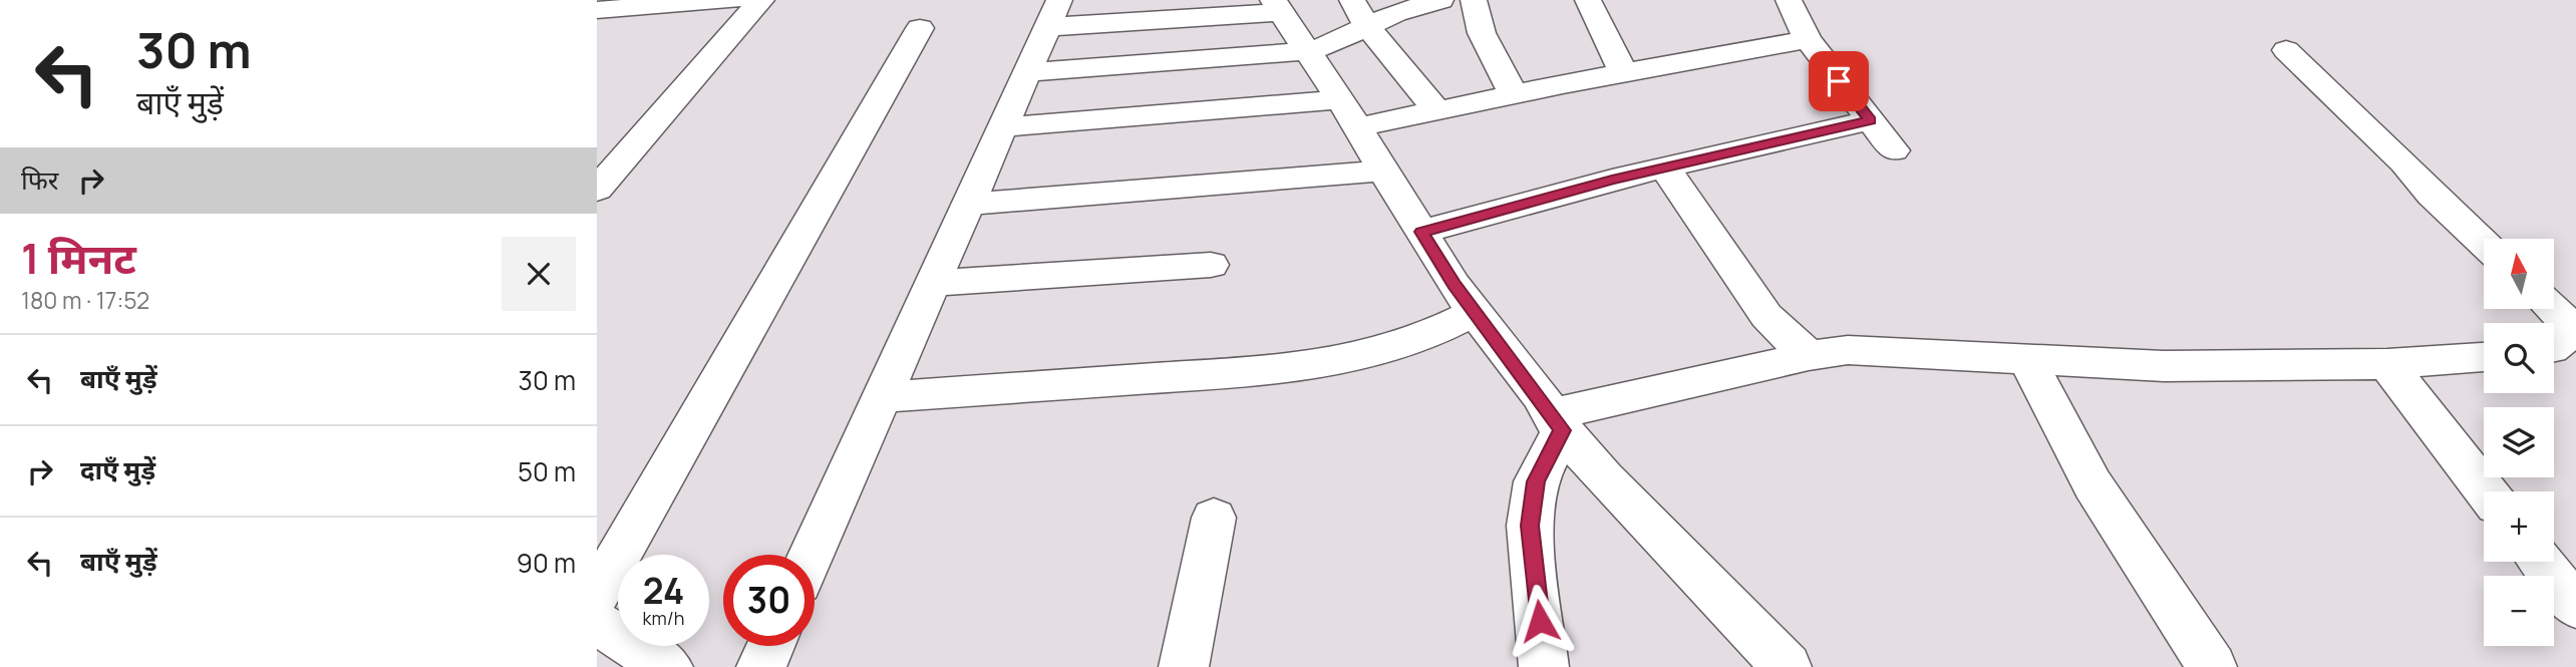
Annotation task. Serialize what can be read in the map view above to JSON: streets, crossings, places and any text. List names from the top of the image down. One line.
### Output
{"north":"top","page":{"turn":["30 m","बाएँ मुड़ें"],"then":"फिर","heading":["1 मिनट","180 m · 17:52"],"map_buttons":["+","−"],"list":[{"name":"बाएँ मुड़ें","value":"30 m"},{"name":"दाएँ मुड़ें","value":"50 m"},{"name":"बाएँ मुड़ें","value":"90 m"}],"speed":"24 km/h","limit":"30"}}
